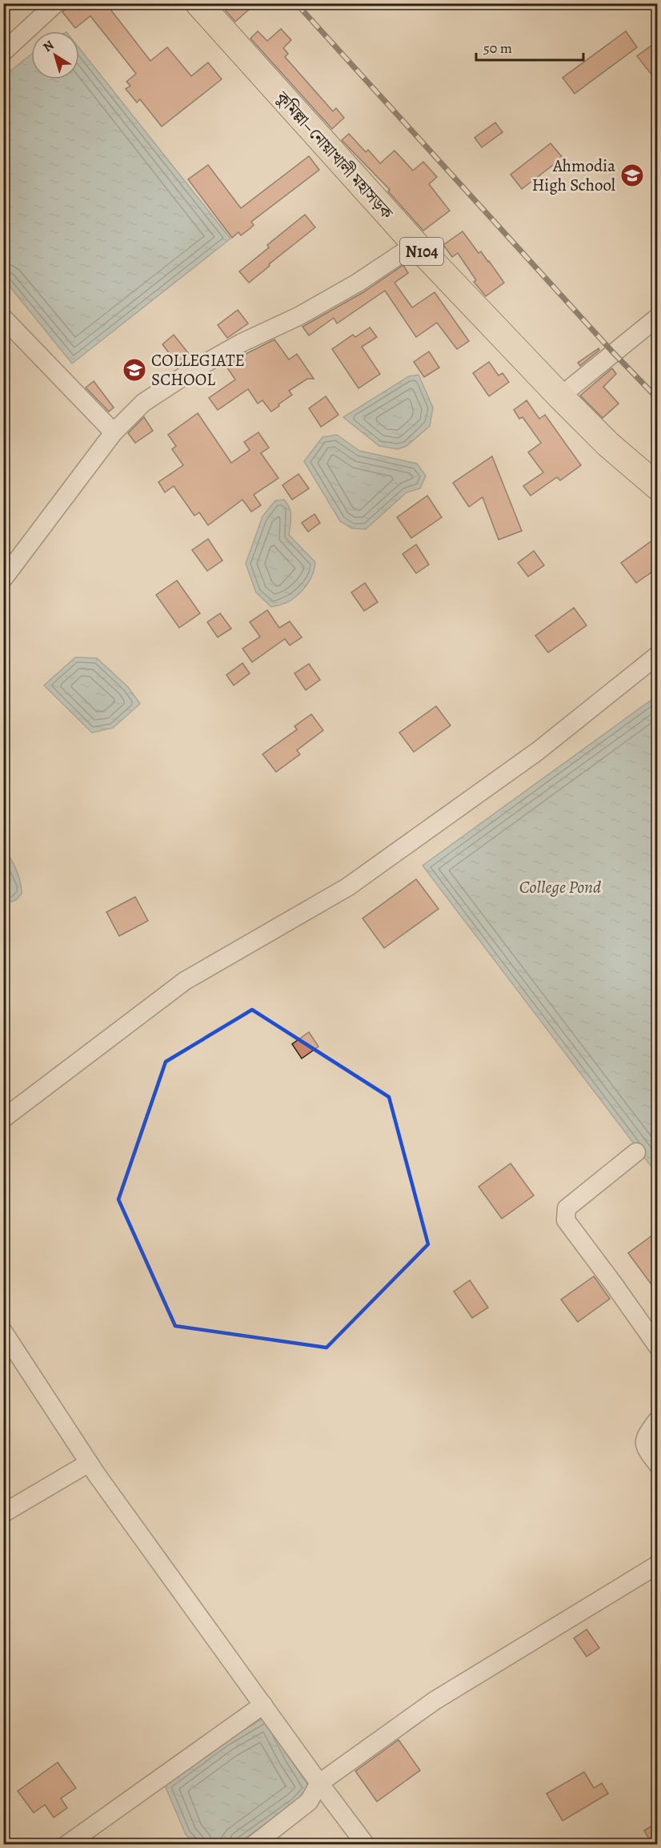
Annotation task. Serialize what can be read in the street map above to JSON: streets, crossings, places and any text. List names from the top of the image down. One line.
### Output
{"streets":{"highway":["কুমিল্লা–নোয়াখালী মহাসড়ক","N104"]},"water":["College Pond"],"places":{"school or university":["Ahmodia High School","COLLEGIATE SCHOOL"]},"scale_bar":"50 m","north":"top left"}
